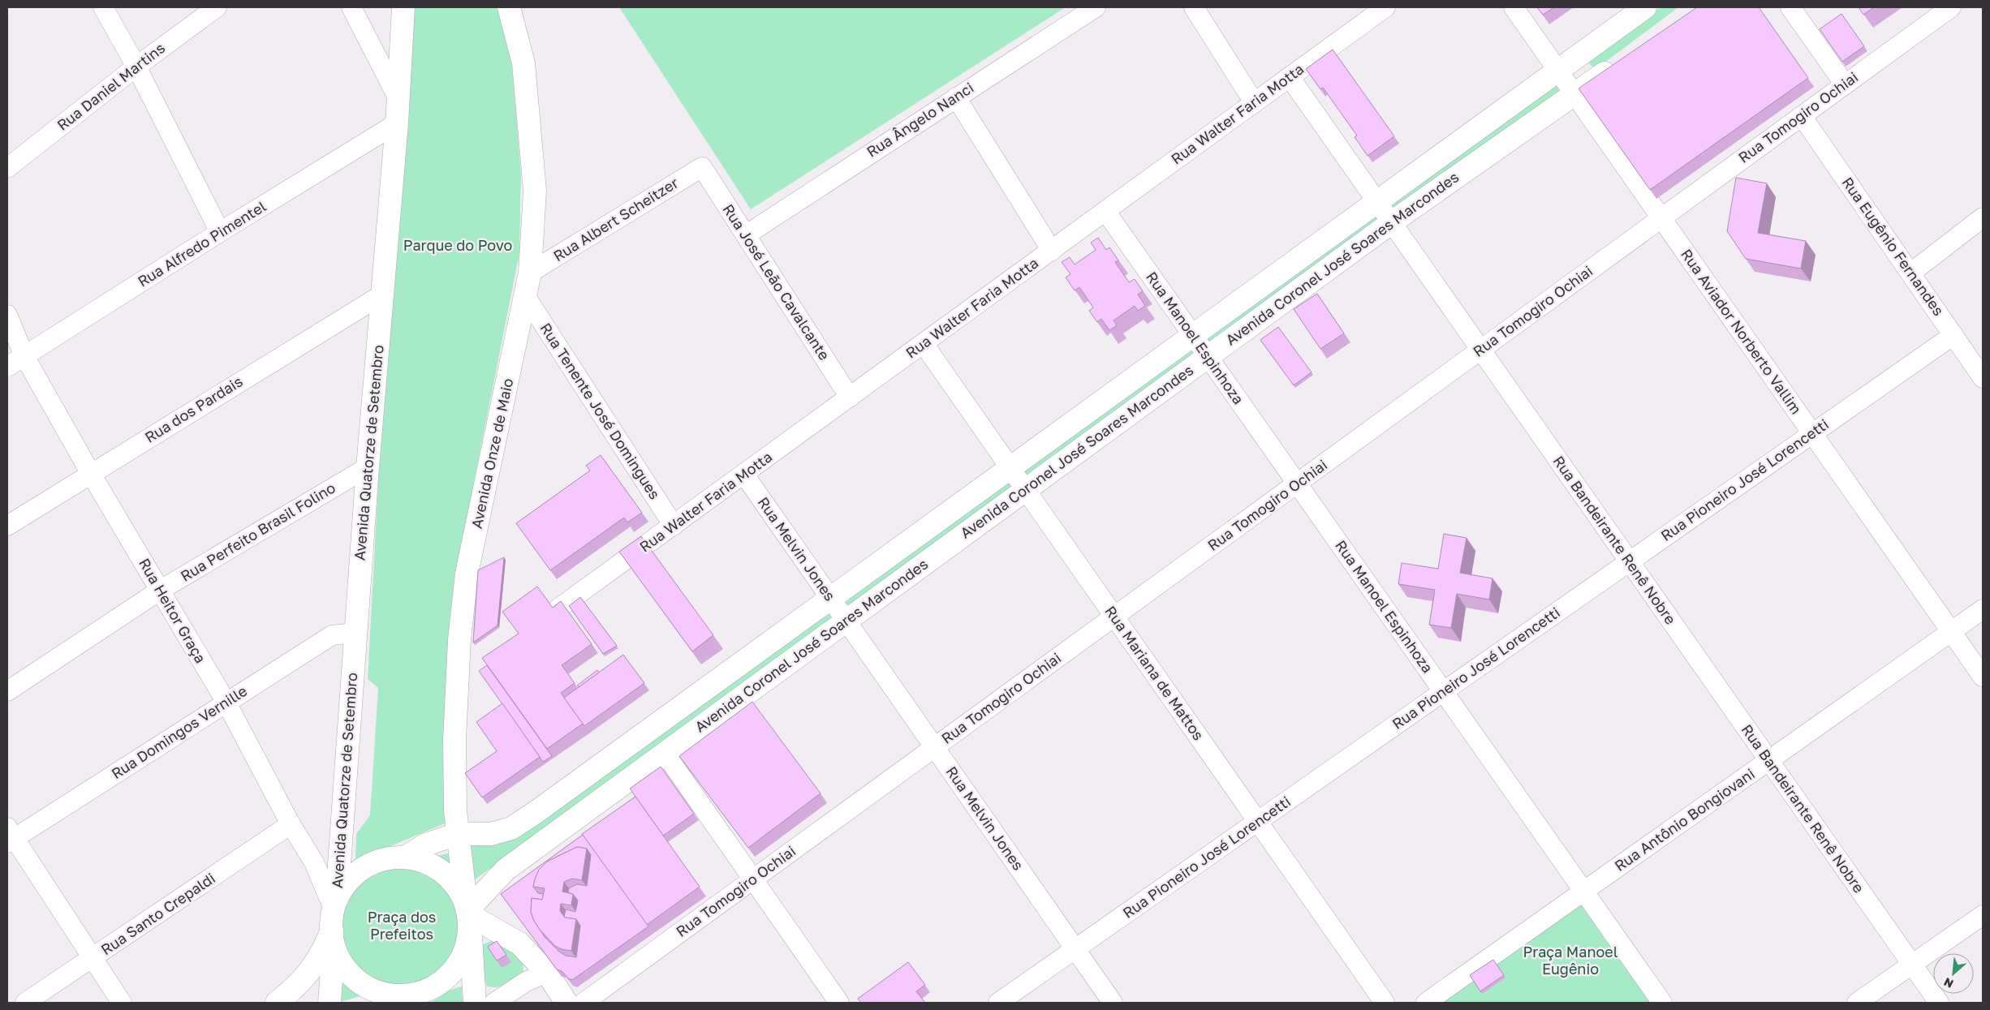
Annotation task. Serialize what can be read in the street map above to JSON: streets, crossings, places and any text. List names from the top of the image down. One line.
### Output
{"streets":{"main road":["Avenida Coronel José Soares Marcondes","Avenida Quatorze de Setembro","Avenida Onze de Maio"],"street":["Rua Daniel Martins","Rua Walter Faria Motta","Rua Tomogiro Ochiai","Rua Ângelo Nanci","Rua Albert Scheitzer","Rua Alfredo Pimentel","Rua Eugênio Fernandes","Rua José Leão Cavalcante","Rua Aviador Norberto Vallim","Rua Manoel Espinhoza","Rua dos Pardais","Rua Tenente José Domingues","Rua Pioneiro José Lorencetti","Rua Perfeito Brasil Folino","Rua Bandeirante Renê Nobre","Rua Melvin Jones","Rua Heitor Graça","Rua Mariana de Mattos","Rua Domingos Vernille","Rua Antônio Bongiovani","Rua Santo Crepaldi"]},"crossings":[["Rua Walter Faria Motta","Rua José Leão Cavalcante"],["Rua Walter Faria Motta","Rua Manoel Espinhoza"],["Rua Walter Faria Motta","Rua Tenente José Domingues"],["Rua Walter Faria Motta","Rua Bandeirante Renê Nobre"],["Rua Walter Faria Motta","Rua Melvin Jones"],["Rua Walter Faria Motta","Rua Mariana de Mattos"],["Rua Tomogiro Ochiai","Rua Eugênio Fernandes"],["Rua Tomogiro Ochiai","Rua Aviador Norberto Vallim"],["Rua Tomogiro Ochiai","Rua Manoel Espinhoza"],["Rua Tomogiro Ochiai","Rua Bandeirante Renê Nobre"],["Rua Tomogiro Ochiai","Rua Melvin Jones"],["Rua Tomogiro Ochiai","Rua Mariana de Mattos"],["Rua Ângelo Nanci","Rua José Leão Cavalcante"],["Rua Albert Scheitzer","Rua José Leão Cavalcante"],["Rua Albert Scheitzer","Avenida Onze de Maio"],["Rua Alfredo Pimentel","Avenida Quatorze de Setembro"],["Rua Alfredo Pimentel","Rua Heitor Graça"],["Rua Eugênio Fernandes","Rua Pioneiro José Lorencetti"],["Avenida Coronel José Soares Marcondes","Rua Aviador Norberto Vallim"],["Avenida Coronel José Soares Marcondes","Rua Manoel Espinhoza"],["Avenida Coronel José Soares Marcondes","Avenida Quatorze de Setembro"],["Avenida Coronel José Soares Marcondes","Avenida Onze de Maio"],["Avenida Coronel José Soares Marcondes","Rua Bandeirante Renê Nobre"],["Avenida Coronel José Soares Marcondes","Rua Melvin Jones"],["Avenida Coronel José Soares Marcondes","Rua Heitor Graça"],["Avenida Coronel José Soares Marcondes","Rua Mariana de Mattos"],["Rua Aviador Norberto Vallim","Rua Pioneiro José Lorencetti"],["Rua Aviador Norberto Vallim","Rua Antônio Bongiovani"],["Rua Manoel Espinhoza","Rua Pioneiro José Lorencetti"],["Rua Manoel Espinhoza","Rua Antônio Bongiovani"],["Rua dos Pardais","Avenida Quatorze de Setembro"],["Rua dos Pardais","Rua Heitor Graça"],["Rua Tenente José Domingues","Avenida Onze de Maio"],["Avenida Quatorze de Setembro","Avenida Onze de Maio"],["Avenida Quatorze de Setembro","Rua Perfeito Brasil Folino"],["Avenida Quatorze de Setembro","Rua Heitor Graça"],["Avenida Quatorze de Setembro","Rua Domingos Vernille"],["Avenida Onze de Maio","Rua Heitor Graça"],["Rua Pioneiro José Lorencetti","Rua Bandeirante Renê Nobre"],["Rua Pioneiro José Lorencetti","Rua Melvin Jones"],["Rua Pioneiro José Lorencetti","Rua Mariana de Mattos"],["Rua Perfeito Brasil Folino","Rua Heitor Graça"],["Rua Bandeirante Renê Nobre","Rua Antônio Bongiovani"],["Rua Heitor Graça","Rua Domingos Vernille"],["Rua Heitor Graça","Rua Santo Crepaldi"]],"parks":["Parque do Povo","Praça dos Prefeitos","Praça Manoel Eugênio"],"north":"bottom left"}
